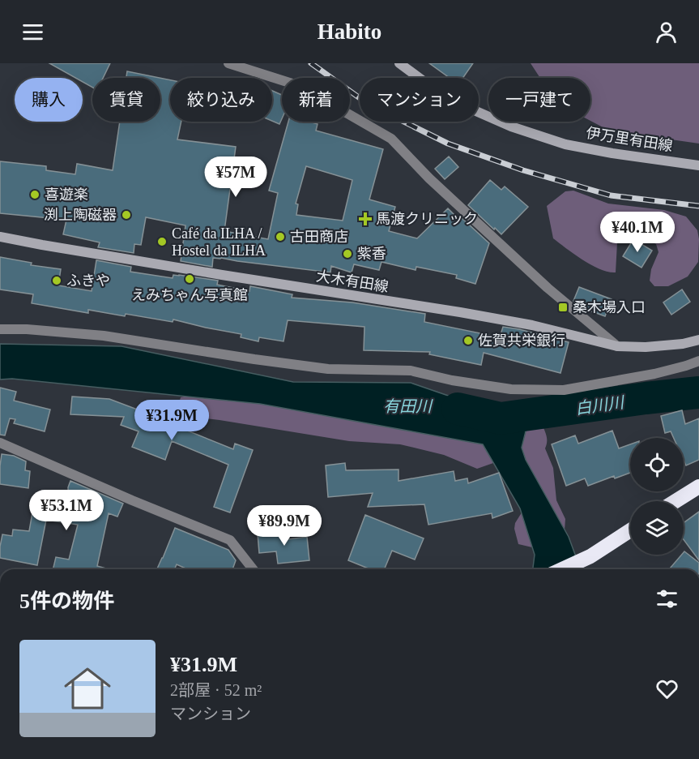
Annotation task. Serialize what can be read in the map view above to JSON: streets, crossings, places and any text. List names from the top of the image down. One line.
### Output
{"streets":{"main road":["伊万里有田線","大木有田線"]},"water":["白川川","有田川"],"places":{"other":["喜遊楽","渕上陶磁器","古田商店","Café da ILHA / Hostel da ILHA","紫香","えみちゃん写真館","ふきや","佐賀共栄銀行"],"health":["馬渡クリニック"],"transit":["桑木場入口"]},"page":{"header":"Habito","chip":["購入","賃貸","絞り込み","新着","マンション","一戸建て"],"price":["¥57M","¥40.1M","¥31.9M","¥53.1M","¥89.9M"],"heading":"5件の物件","list":[{"name":"¥31.9M","note":"2部屋 · 52 m² · マンション"}]}}
